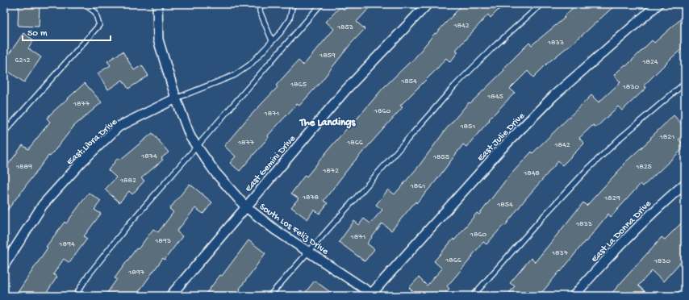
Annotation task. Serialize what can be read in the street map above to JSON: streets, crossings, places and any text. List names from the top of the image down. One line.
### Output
{"streets":{"street":["East Julie Drive","East Libra Drive","East Gemini Drive","South Los Feliz Drive","East La Donna Drive"]},"crossings":[["East Julie Drive","South Los Feliz Drive"],["East Libra Drive","South Los Feliz Drive"],["East Gemini Drive","South Los Feliz Drive"]],"districts":["The Landings"],"house_numbers":["1842","1853","1833","1859","6212","1824","1854","1865","1830","1845","1877","1860","1871","1851","1821","1877","1866","1842","1874","1855","1889","1825","1872","1848","1882","1861","1878","1829","1854","1833","1860","1871","1893","1894","1837","1866","1830","1897"],"scale_bar":"50 m"}
